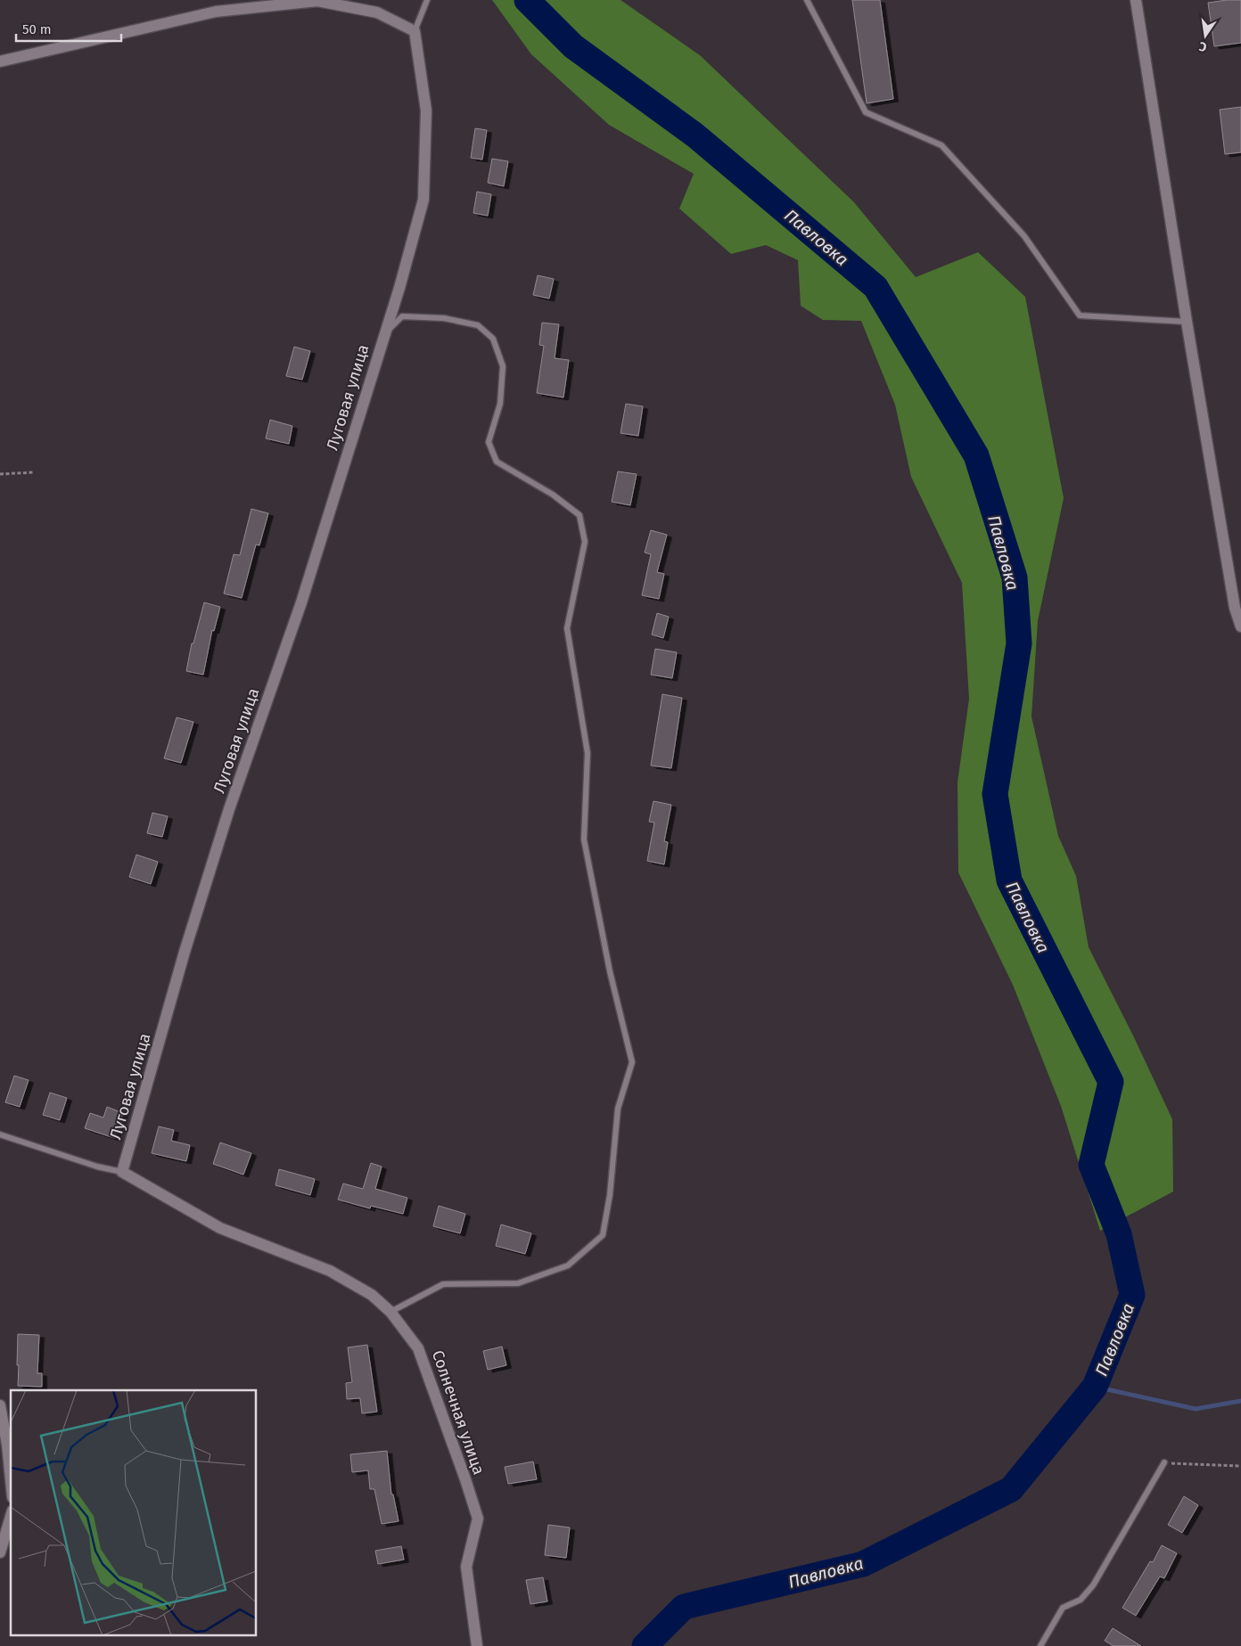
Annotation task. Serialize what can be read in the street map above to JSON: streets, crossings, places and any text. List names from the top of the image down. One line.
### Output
{"streets":{"street":["Луговая улица","Солнечная улица"]},"crossings":[["Луговая улица","Солнечная улица"]],"water":["Павловка"],"scale_bar":"50 m","north":"bottom"}
